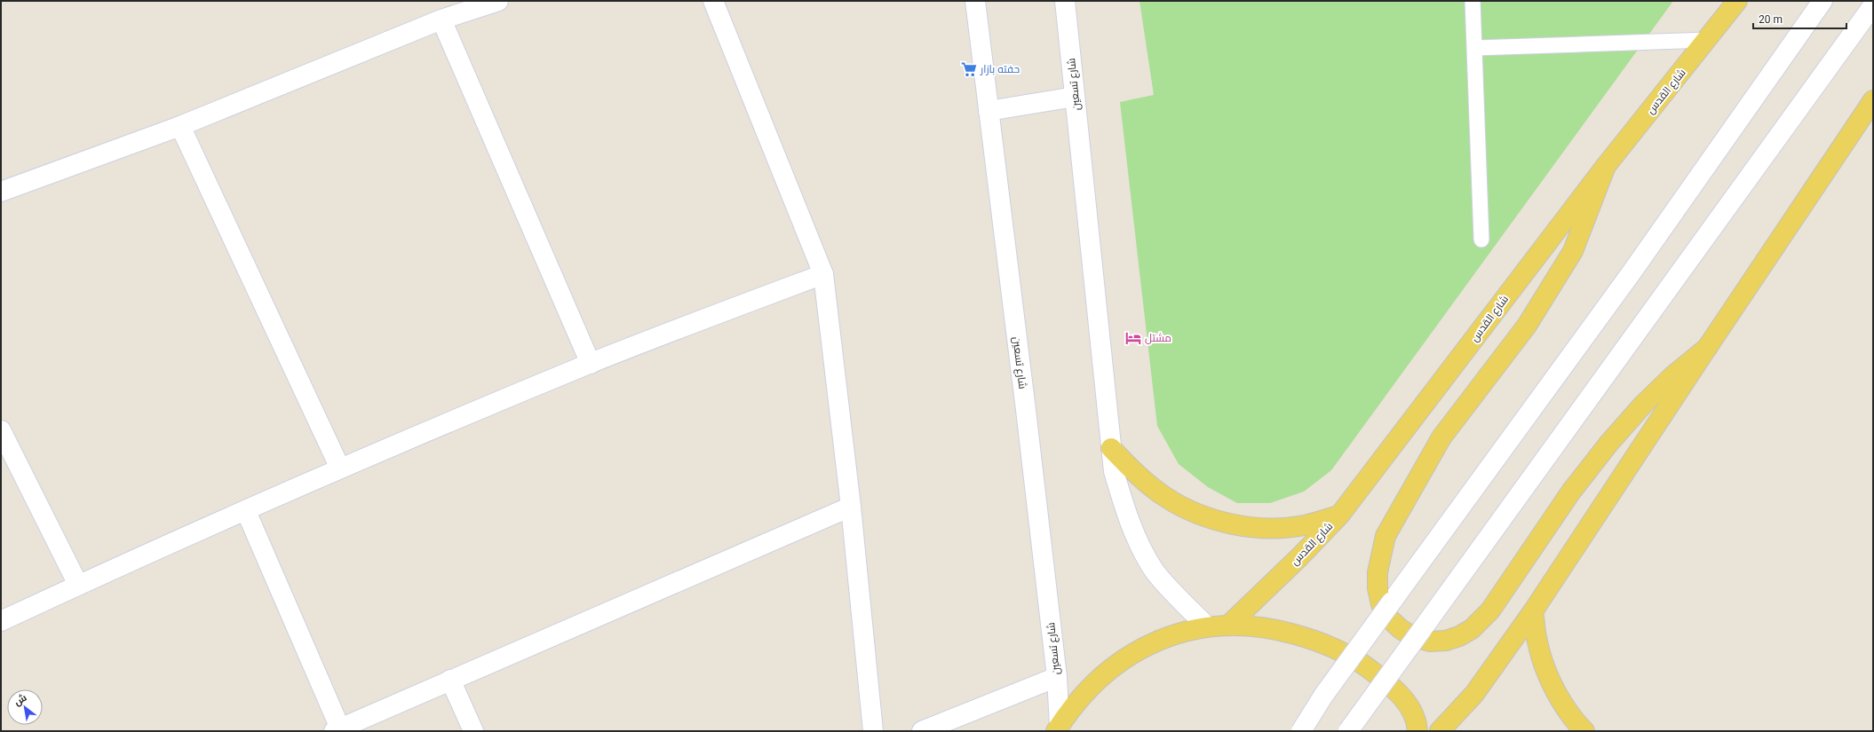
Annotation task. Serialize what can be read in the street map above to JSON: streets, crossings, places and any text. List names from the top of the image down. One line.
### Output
{"streets":{"main road":["شارع القدس"],"street":["شارع تسعين"]},"places":{"supermarket":["حفته بازار"],"hotel":["مشتل"]},"scale_bar":"20 m","north":"top left"}
